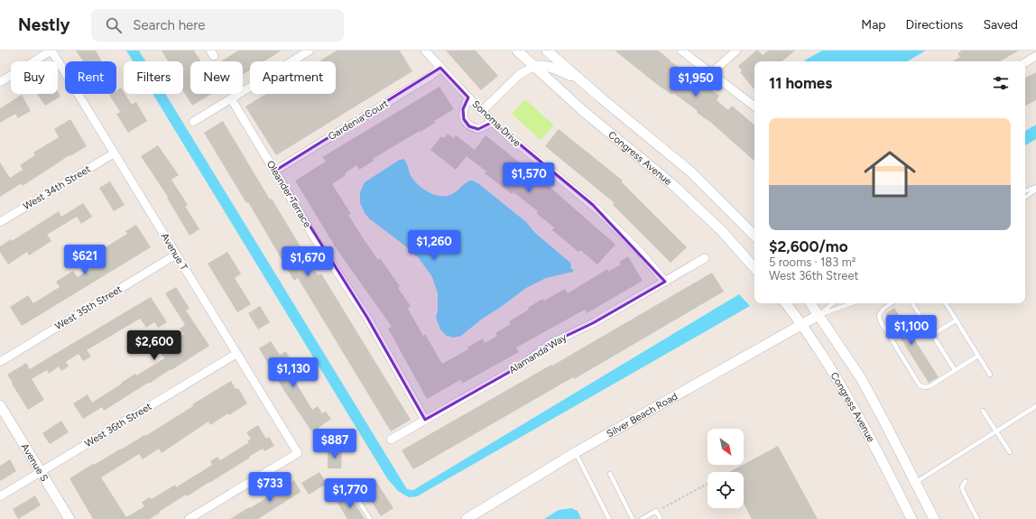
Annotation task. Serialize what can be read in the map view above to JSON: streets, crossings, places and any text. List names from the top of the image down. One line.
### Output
{"streets":{"street":["Gardenia Court","Sonoma Drive","Congress Avenue","West 34th Street","Oleander Terrace","Avenue T","West 35th Street","Alamanda Way","Silver Beach Road","West 36th Street","Avenue S"]},"crossings":[["Gardenia Court","Sonoma Drive"],["Gardenia Court","Oleander Terrace"],["Sonoma Drive","Alamanda Way"],["Congress Avenue","Silver Beach Road"],["West 34th Street","Avenue T"],["Oleander Terrace","Alamanda Way"],["Avenue T","West 35th Street"],["Avenue T","West 36th Street"],["West 36th Street","Avenue S"]],"north":"bottom right","page":{"header":"Nestly","search":"Search here","nav":["Map","Directions","Saved"],"chip":["Buy","Rent","Filters","New","Apartment"],"heading":"11 homes","price":["$1,950","$1,570","$1,260","$621","$1,670","$1,100","$2,600","$1,130","$887","$733","$1,770"],"list":[{"name":"$2,600/mo","note":"5 rooms · 183 m² · West 36th Street"}]}}
